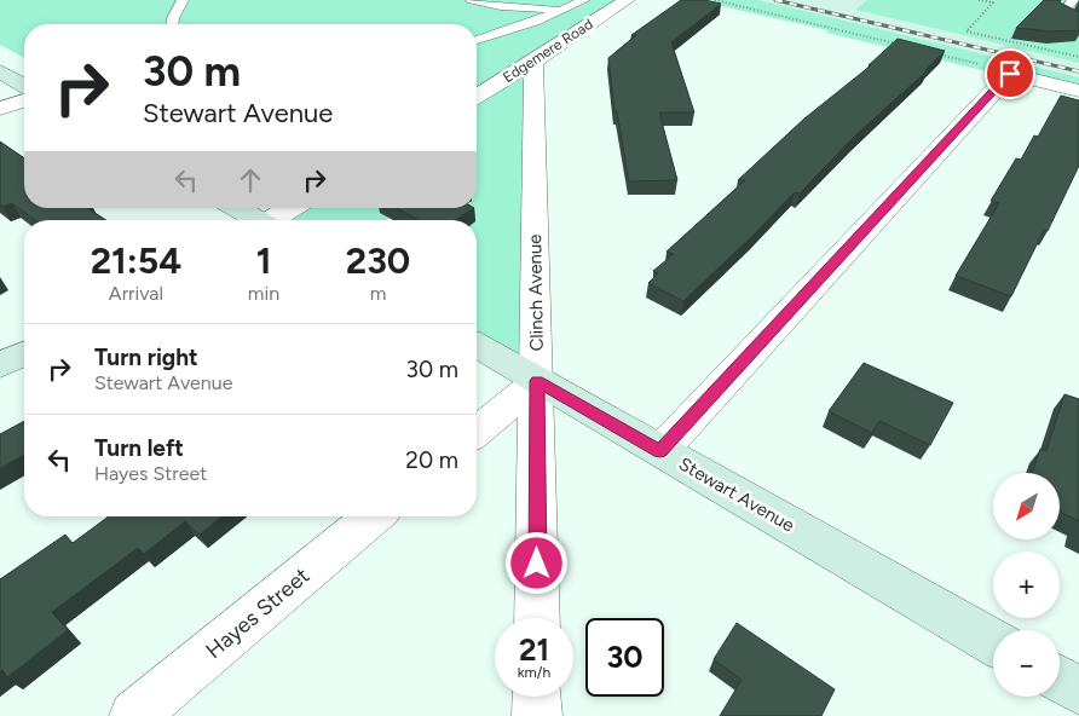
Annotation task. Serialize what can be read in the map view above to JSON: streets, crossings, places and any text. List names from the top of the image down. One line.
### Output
{"streets":{"main road":["Stewart Avenue"],"street":["Edgemere Road","Clinch Avenue","Hayes Street"]},"crossings":[["Edgemere Road","Clinch Avenue"],["Clinch Avenue","Stewart Avenue"]],"north":"bottom left","page":{"turn":["30 m","Stewart Avenue"],"eta":["21:54","Arrival","1","min","230","m"],"list":[{"name":"Turn right","note":"Stewart Avenue","value":"30 m"},{"name":"Turn left","note":"Hayes Street","value":"20 m"}],"map_buttons":["+","−"],"speed":"21 km/h","limit":"30"}}
